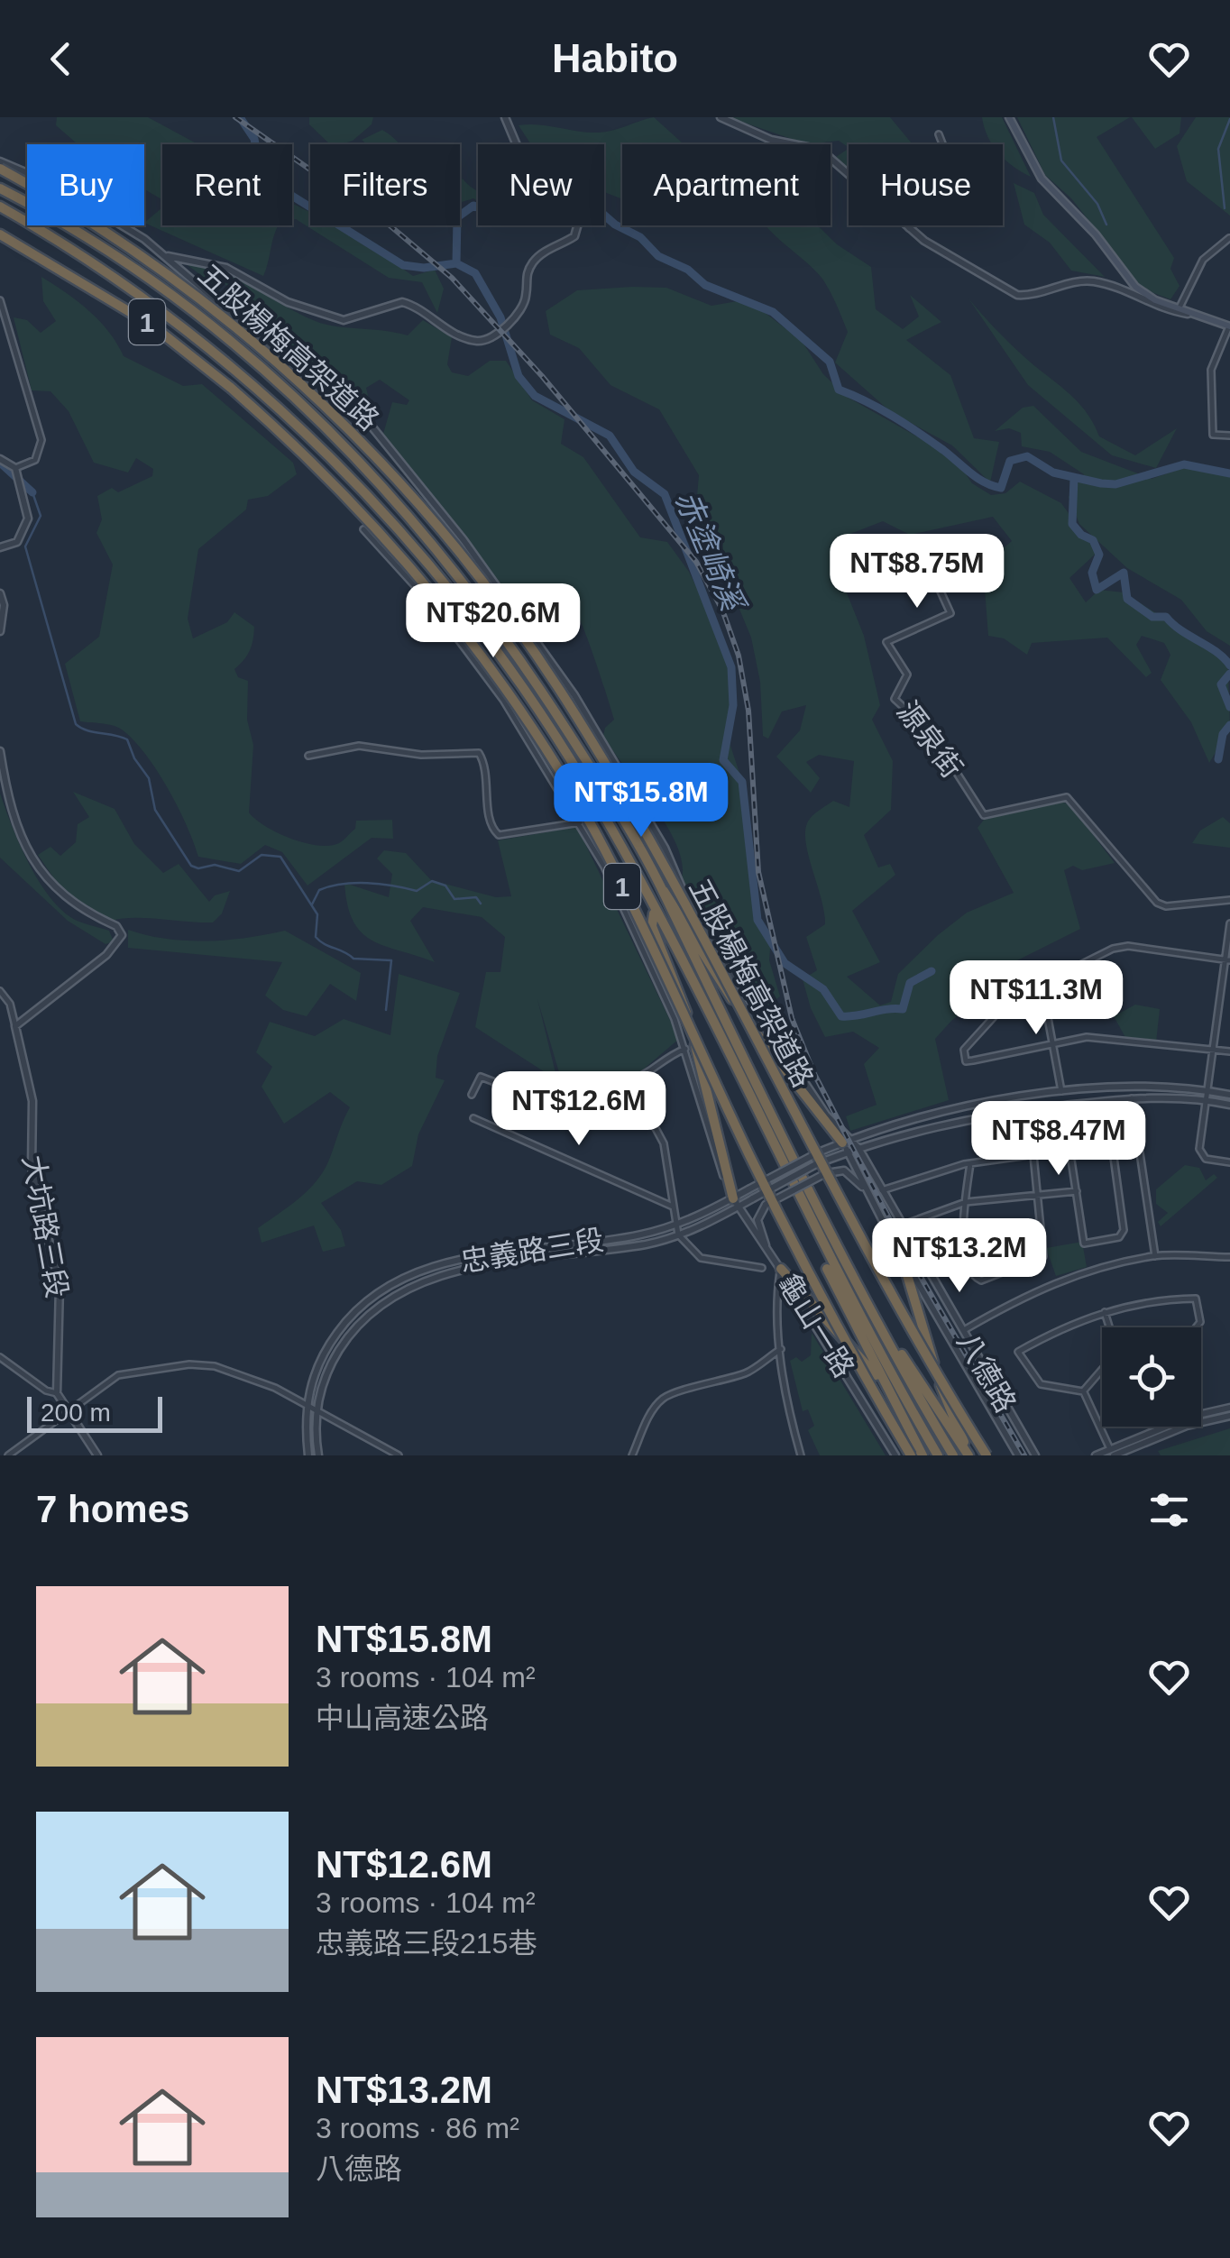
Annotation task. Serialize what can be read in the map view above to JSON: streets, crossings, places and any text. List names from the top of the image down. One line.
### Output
{"streets":{"highway":["1","五股楊梅高架道路"],"street":["源泉街","大坑路三段","忠義路三段","龜山一路","八德路"]},"crossings":[["忠義路三段","龜山一路"],["忠義路三段","八德路"]],"water":["赤塗崎溪"],"scale_bar":"200 m","page":{"header":"Habito","chip":["Buy","Rent","Filters","New","Apartment","House"],"price":["NT$8.75M","NT$20.6M","NT$15.8M","NT$11.3M","NT$12.6M","NT$8.47M","NT$13.2M"],"scale":"200 m","heading":"7 homes","list":[{"name":"NT$15.8M","note":"3 rooms · 104 m² · 中山高速公路"},{"name":"NT$12.6M","note":"3 rooms · 104 m² · 忠義路三段215巷"},{"name":"NT$13.2M","note":"3 rooms · 86 m² · 八德路"}]}}
